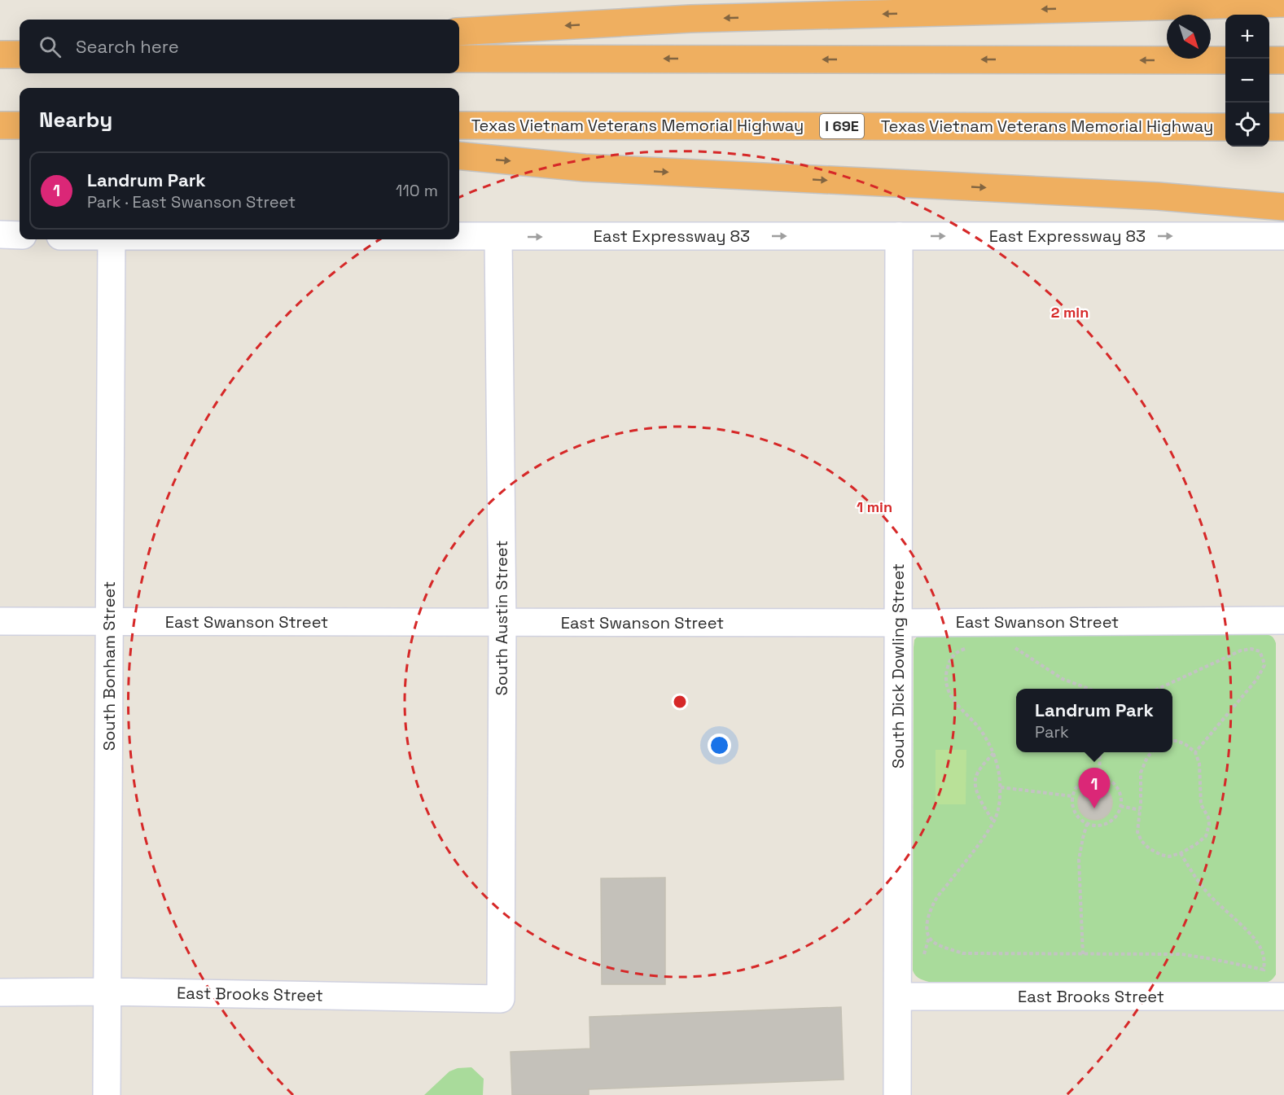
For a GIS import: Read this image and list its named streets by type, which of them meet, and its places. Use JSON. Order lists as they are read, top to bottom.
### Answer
{
  "streets": {
    "highway": ["Texas Vietnam Veterans Memorial Highway", "I 69E"],
    "street": [
      "East Expressway 83",
      "South Austin Street",
      "East Swanson Street",
      "South Bonham Street",
      "South Dick Dowling Street",
      "East Brooks Street"
    ]
  },
  "crossings": [
    ["East Expressway 83", "South Austin Street"],
    ["East Expressway 83", "South Dick Dowling Street"],
    ["South Austin Street", "East Swanson Street"],
    ["South Austin Street", "East Brooks Street"],
    ["East Swanson Street", "South Bonham Street"],
    ["East Swanson Street", "South Dick Dowling Street"],
    ["South Bonham Street", "East Brooks Street"],
    ["South Dick Dowling Street", "East Brooks Street"]
  ],
  "one_way": ["East Expressway 83"],
  "north": "bottom right",
  "page": {
    "map_buttons": ["+", "−"],
    "search": "Search here",
    "heading": "Nearby",
    "list": [
      {
        "mark": "1",
        "name": "Landrum Park",
        "note": "Park · East Swanson Street",
        "value": "110 m"
      }
    ],
    "popup": ["Landrum Park", "Park"],
    "pins": "1"
  },
  "rings": ["2 min", "1 min"]
}
